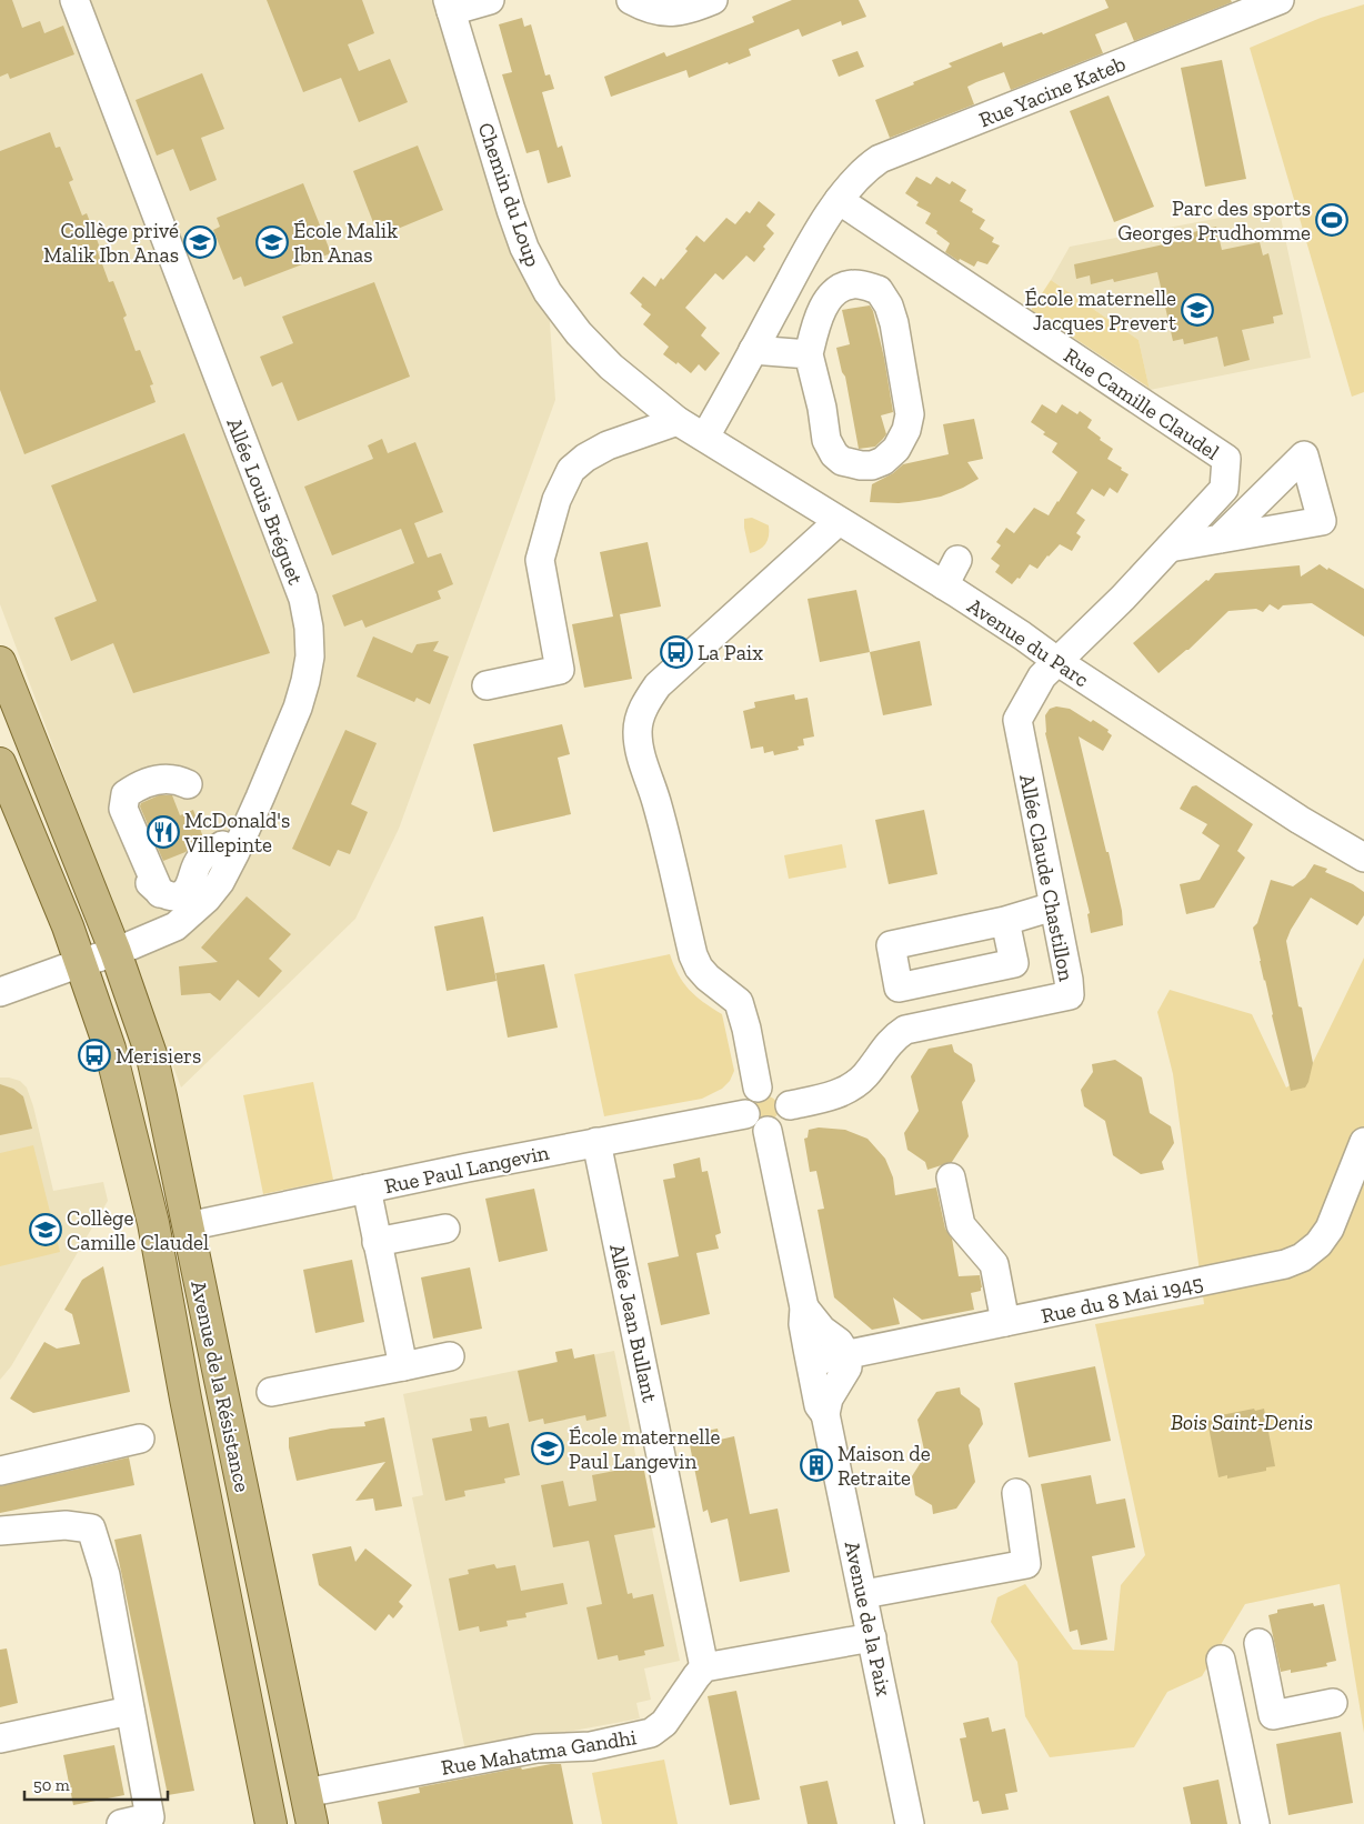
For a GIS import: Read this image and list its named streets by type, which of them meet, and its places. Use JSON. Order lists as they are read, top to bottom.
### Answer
{
  "streets": {
    "main road": ["Avenue de la Résistance"],
    "street": [
      "Rue Yacine Kateb",
      "Chemin du Loup",
      "Rue Camille Claudel",
      "Allée Louis Bréguet",
      "Avenue du Parc",
      "Allée Claude Chastillon",
      "Rue Paul Langevin",
      "Rue du 8 Mai 1945",
      "Allée Jean Bullant",
      "Avenue de la Paix",
      "Rue Mahatma Gandhi"
    ]
  },
  "crossings": [
    ["Rue Yacine Kateb", "Rue Camille Claudel"],
    ["Chemin du Loup", "Avenue du Parc"],
    ["Rue Camille Claudel", "Avenue du Parc"],
    ["Rue Camille Claudel", "Allée Claude Chastillon"],
    ["Allée Louis Bréguet", "Avenue de la Résistance"],
    ["Avenue du Parc", "Allée Claude Chastillon"],
    ["Allée Claude Chastillon", "Rue Paul Langevin"],
    ["Allée Claude Chastillon", "Avenue de la Paix"],
    ["Rue Paul Langevin", "Allée Jean Bullant"],
    ["Rue Paul Langevin", "Avenue de la Résistance"],
    ["Rue Paul Langevin", "Avenue de la Paix"],
    ["Rue du 8 Mai 1945", "Avenue de la Paix"],
    ["Allée Jean Bullant", "Rue Mahatma Gandhi"],
    ["Avenue de la Résistance", "Rue Mahatma Gandhi"]
  ],
  "parks": ["Bois Saint-Denis"],
  "places": {
    "sports": ["Parc des sports Georges Prudhomme"],
    "school or university": [
      "Collège privé Malik Ibn Anas",
      "École Malik Ibn Anas",
      "École maternelle Jacques Prevert",
      "Collège Camille Claudel",
      "École maternelle Paul Langevin"
    ],
    "bus stop": ["La Paix", "Merisiers"],
    "restaurant": ["McDonald's Villepinte"],
    "building": ["Maison de Retraite"]
  },
  "scale_bar": "50 m"
}
